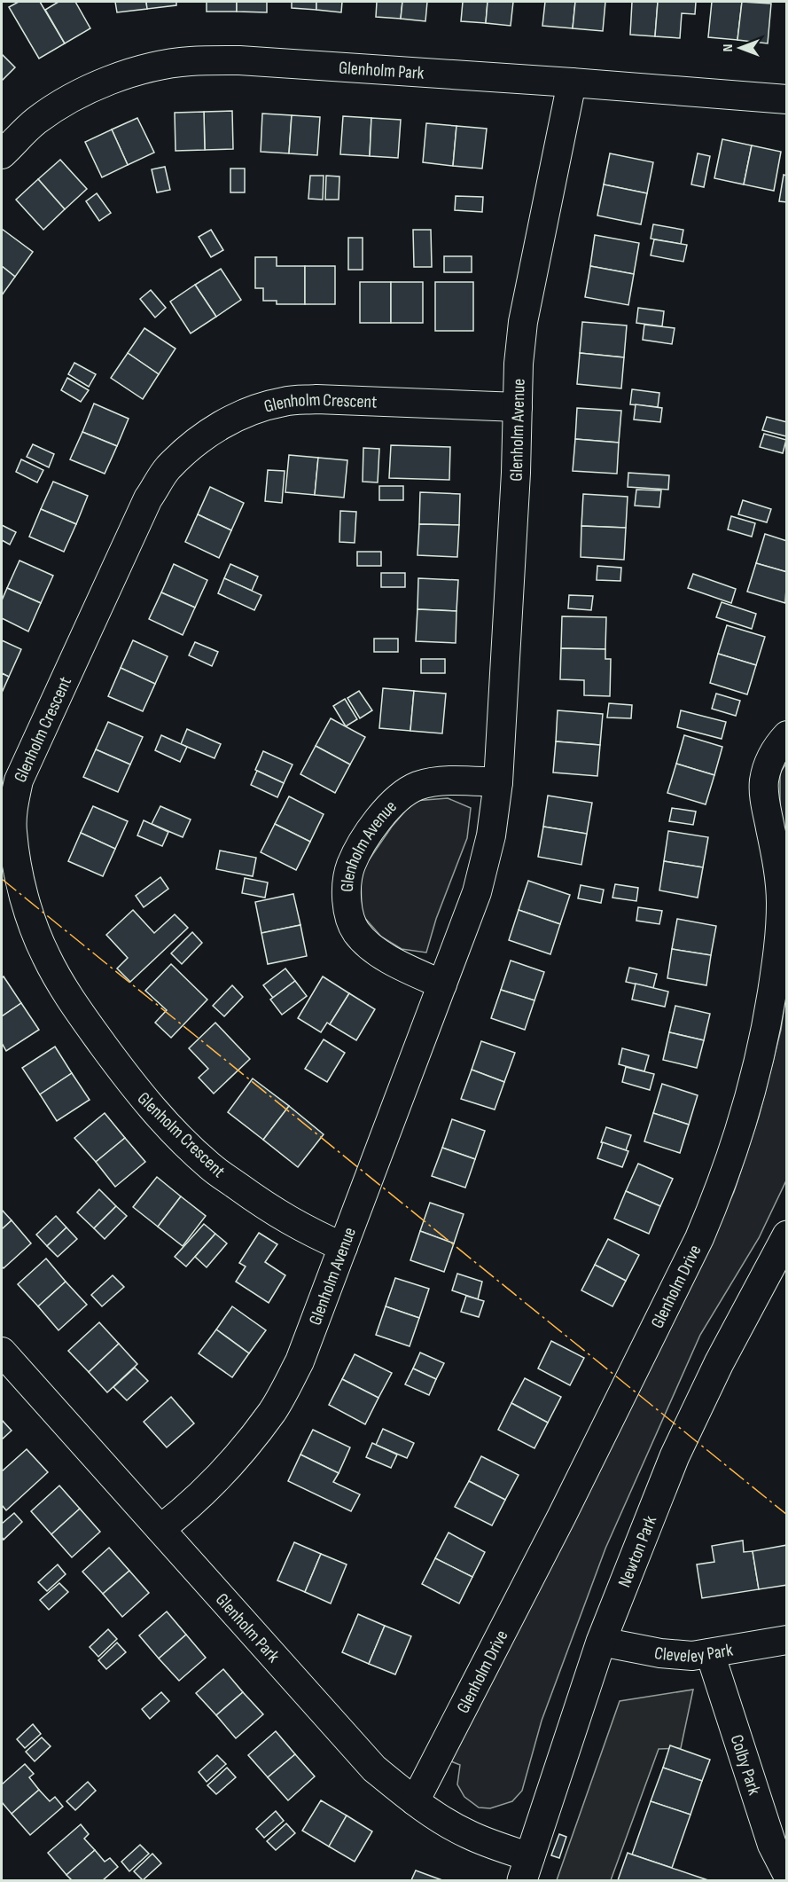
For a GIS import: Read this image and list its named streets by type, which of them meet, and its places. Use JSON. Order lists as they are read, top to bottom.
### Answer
{
  "streets": {
    "street": [
      "Glenholm Park",
      "Glenholm Crescent",
      "Glenholm Avenue",
      "Glenholm Drive",
      "Newton Park",
      "Cleveley Park",
      "Colby Park"
    ]
  },
  "crossings": [
    ["Glenholm Park", "Glenholm Avenue"],
    ["Glenholm Park", "Glenholm Drive"],
    ["Glenholm Park", "Newton Park"],
    ["Glenholm Crescent", "Glenholm Avenue"],
    ["Newton Park", "Cleveley Park"],
    ["Cleveley Park", "Colby Park"]
  ],
  "north": "left"
}
